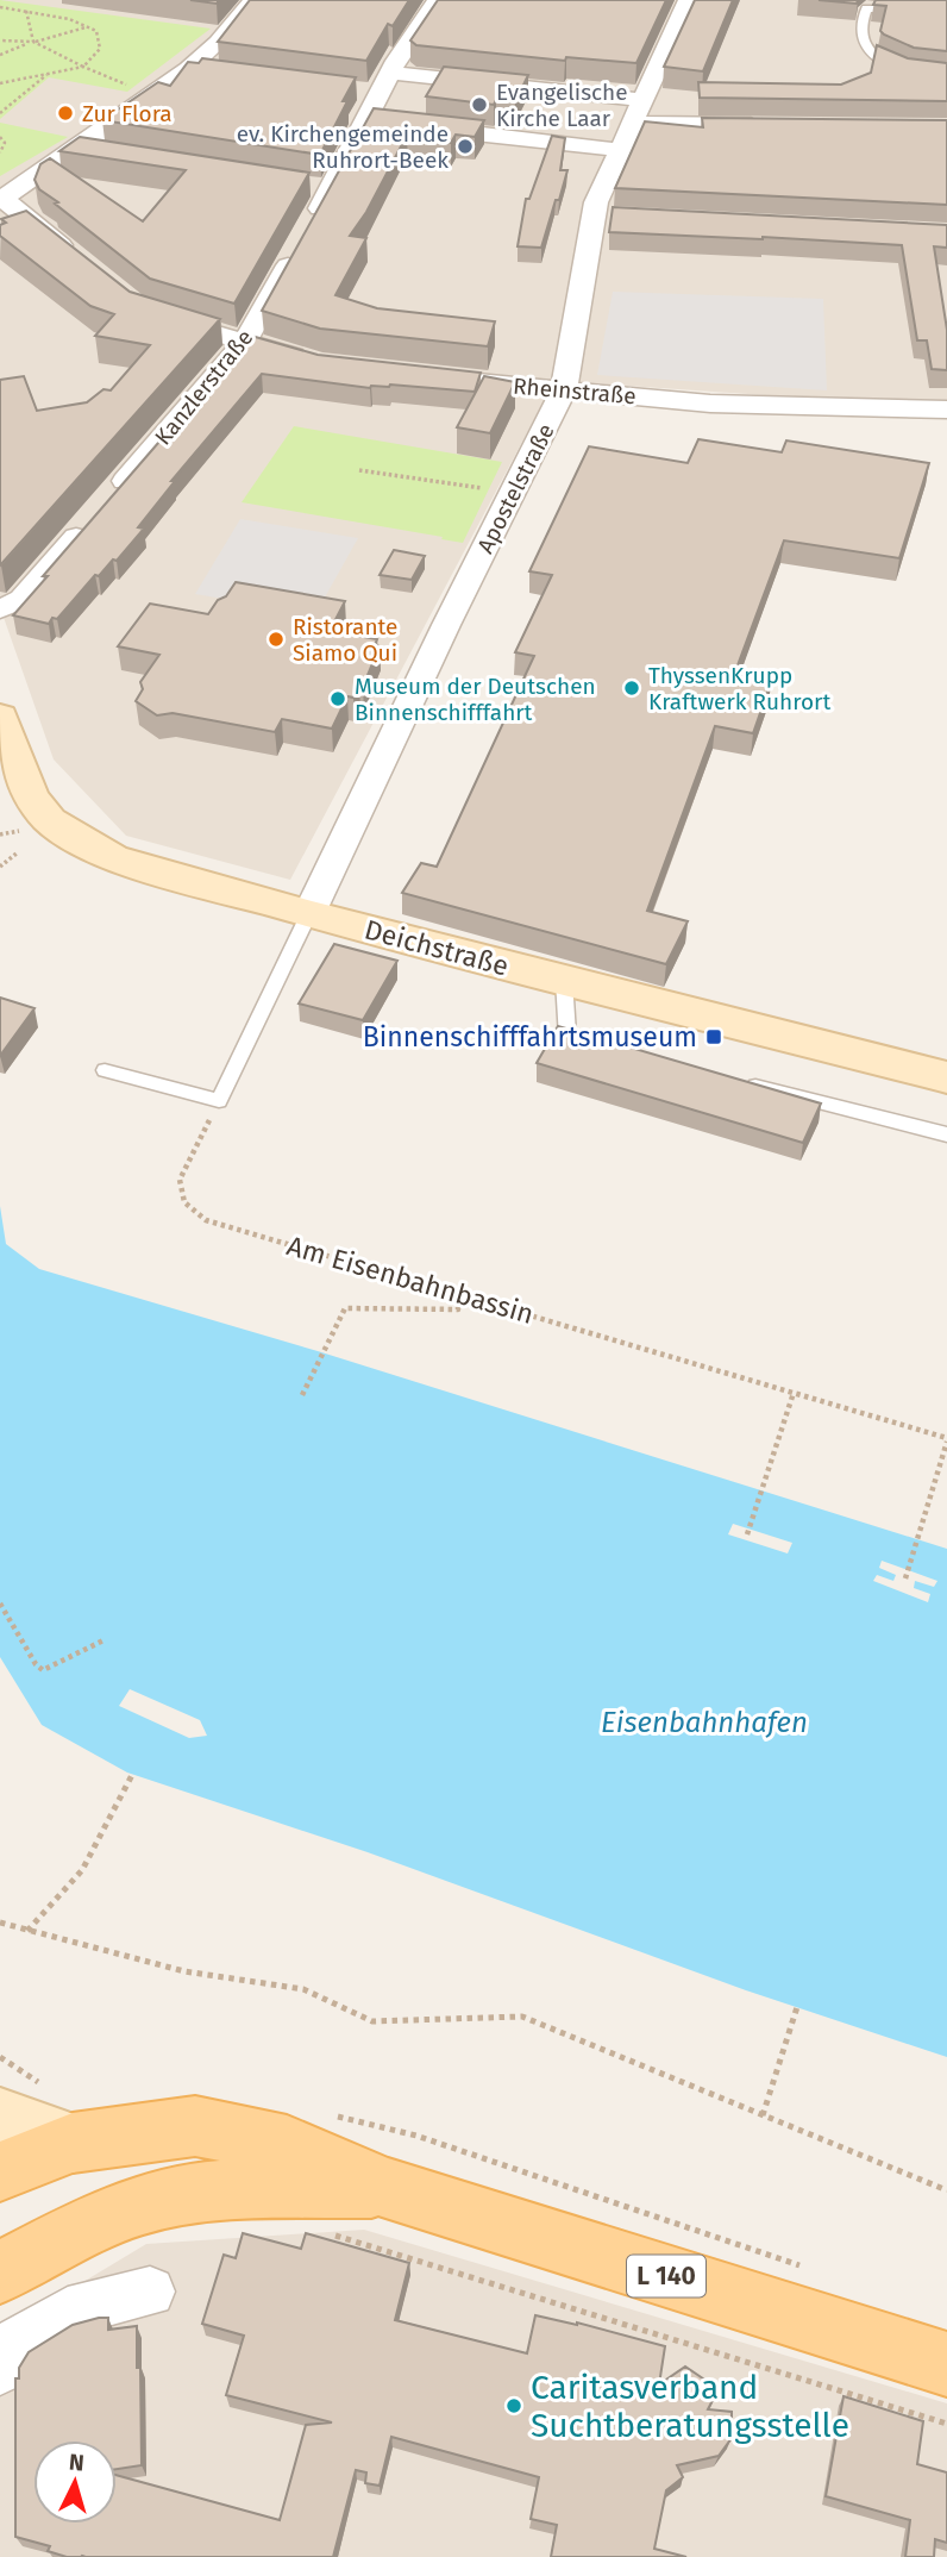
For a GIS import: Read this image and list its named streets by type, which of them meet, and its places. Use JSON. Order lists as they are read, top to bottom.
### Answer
{
  "streets": {
    "main road": ["L 140"],
    "street": [
      "Kanzlerstraße",
      "Rheinstraße",
      "Apostelstraße",
      "Deichstraße"
    ],
    "path": ["Am Eisenbahnbassin"]
  },
  "crossings": [
    ["Rheinstraße", "Apostelstraße"],
    ["Apostelstraße", "Deichstraße"]
  ],
  "water": ["Eisenbahnhafen"],
  "places": {
    "other": [
      "Evangelische Kirche Laar",
      "Zur Flora",
      "ev. Kirchengemeinde Ruhrort-Beek",
      "Ristorante Siamo Qui",
      "ThyssenKrupp Kraftwerk Ruhrort",
      "Museum der Deutschen Binnenschifffahrt",
      "Caritasverband Suchtberatungsstelle"
    ],
    "transit": ["Binnenschifffahrtsmuseum"]
  },
  "north": "top"
}
